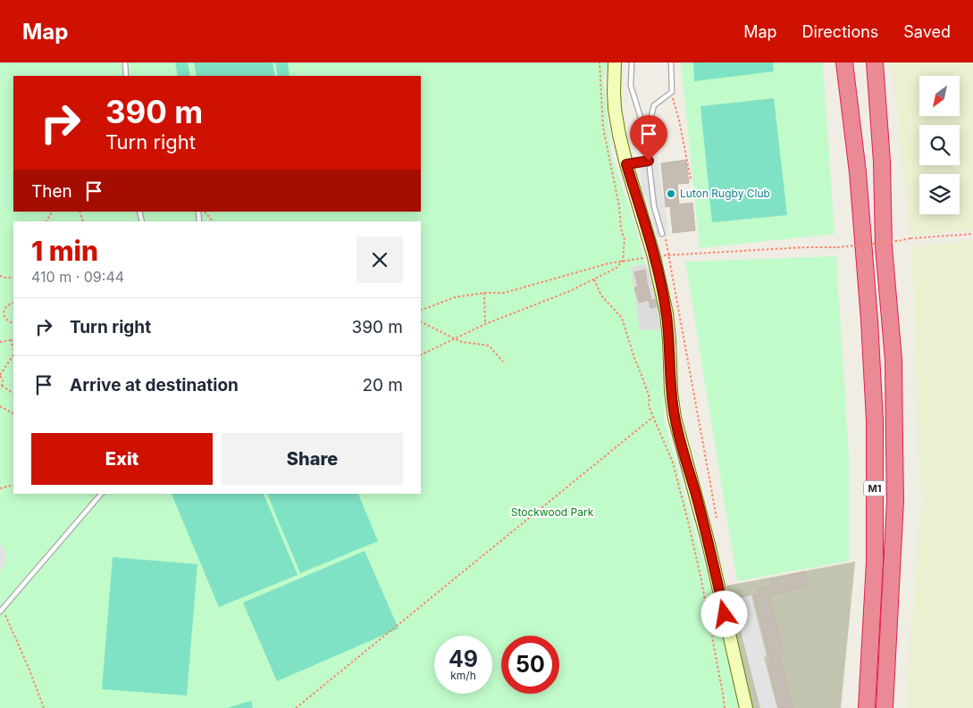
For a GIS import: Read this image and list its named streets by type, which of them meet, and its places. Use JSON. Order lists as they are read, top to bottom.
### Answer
{
  "streets": {
    "highway": ["M1"]
  },
  "parks": ["Stockwood Park"],
  "places": ["Luton Rugby Club"],
  "north": "bottom left",
  "page": {
    "header": "Map",
    "nav": ["Map", "Directions", "Saved"],
    "turn": ["390 m", "Turn right"],
    "then": "Then",
    "heading": ["1 min", "410 m · 09:44"],
    "list": [
      {
        "name": "Turn right",
        "value": "390 m"
      },
      {
        "name": "Arrive at destination",
        "value": "20 m"
      }
    ],
    "buttons": ["Exit", "Share"],
    "speed": "49 km/h",
    "limit": "50"
  }
}
